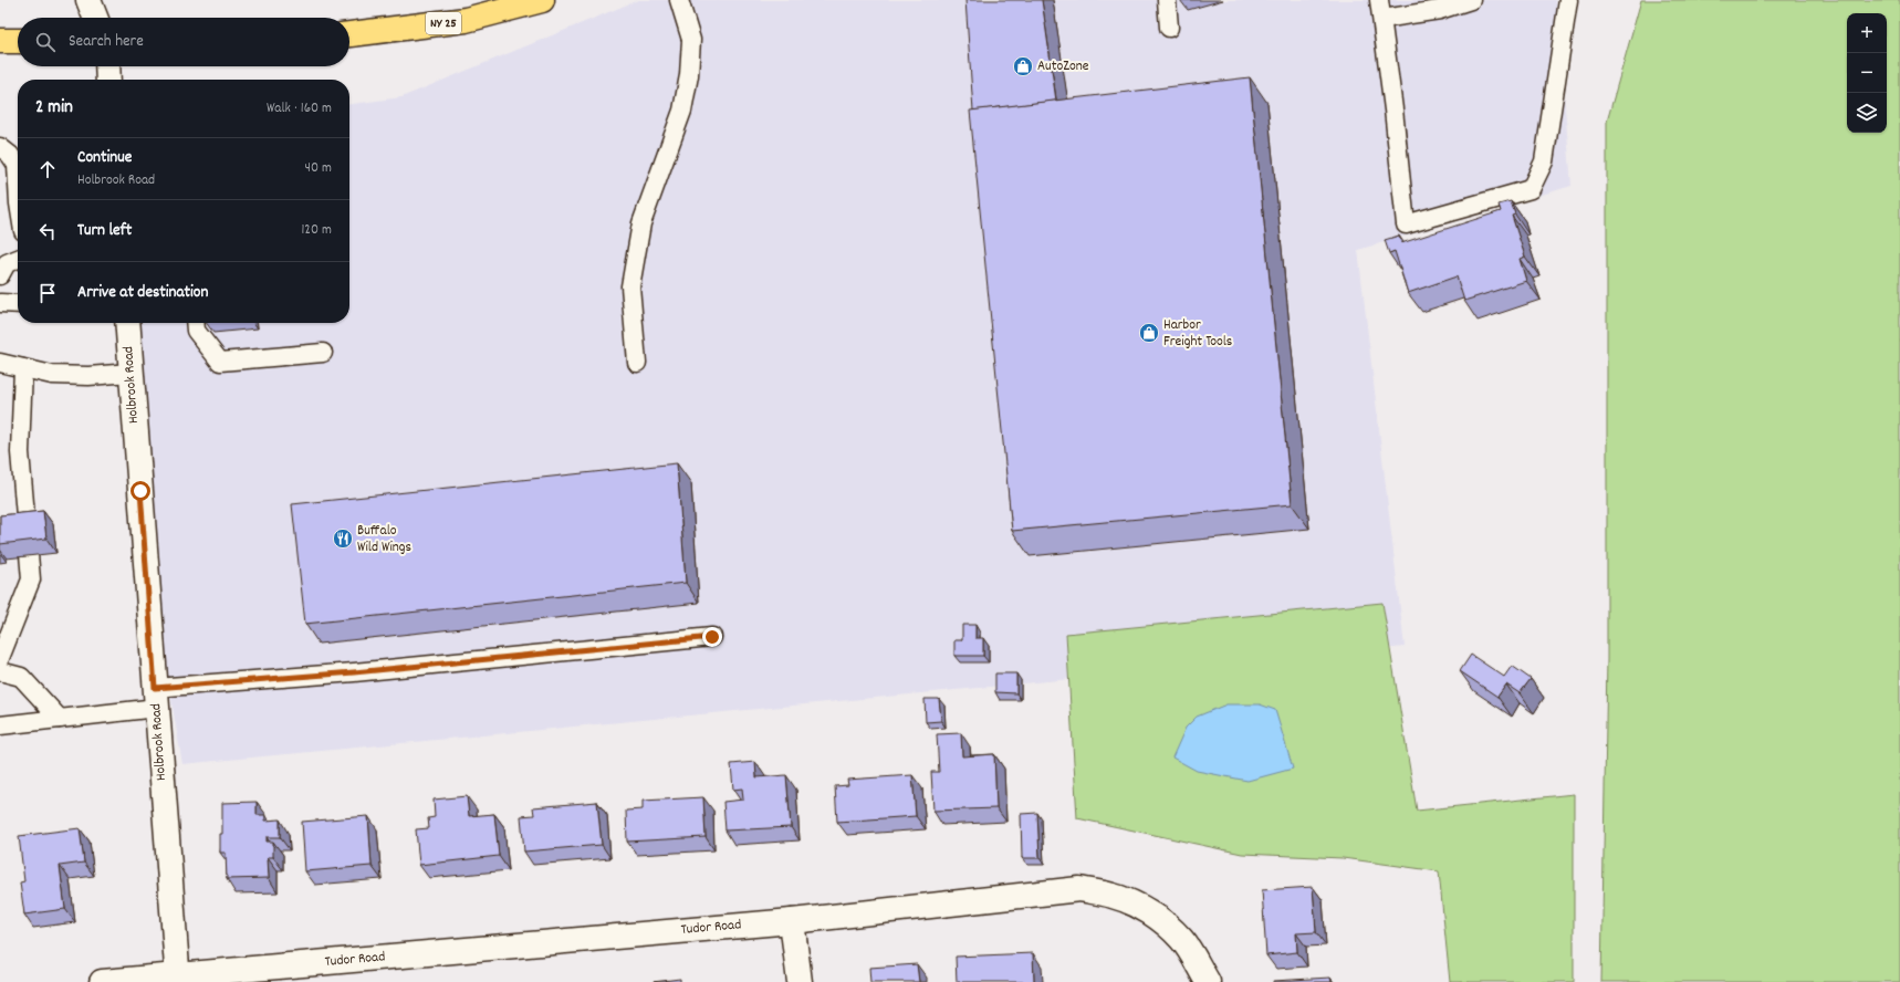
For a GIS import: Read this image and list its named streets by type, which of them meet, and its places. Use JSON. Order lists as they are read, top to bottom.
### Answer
{
  "streets": {
    "main road": ["NY 25"],
    "street": ["Holbrook Road", "Tudor Road"]
  },
  "crossings": [
    ["Holbrook Road", "Tudor Road"]
  ],
  "places": {
    "shop": ["AutoZone", "Harbor Freight Tools"],
    "restaurant": ["Buffalo Wild Wings"]
  },
  "page": {
    "map_buttons": ["+", "−"],
    "search": "Search here",
    "heading": ["2 min", "Walk · 160 m"],
    "list": [
      ["Continue", "Holbrook Road", "40 m"],
      ["Turn left", "120 m"],
      "Arrive at destination"
    ]
  }
}
